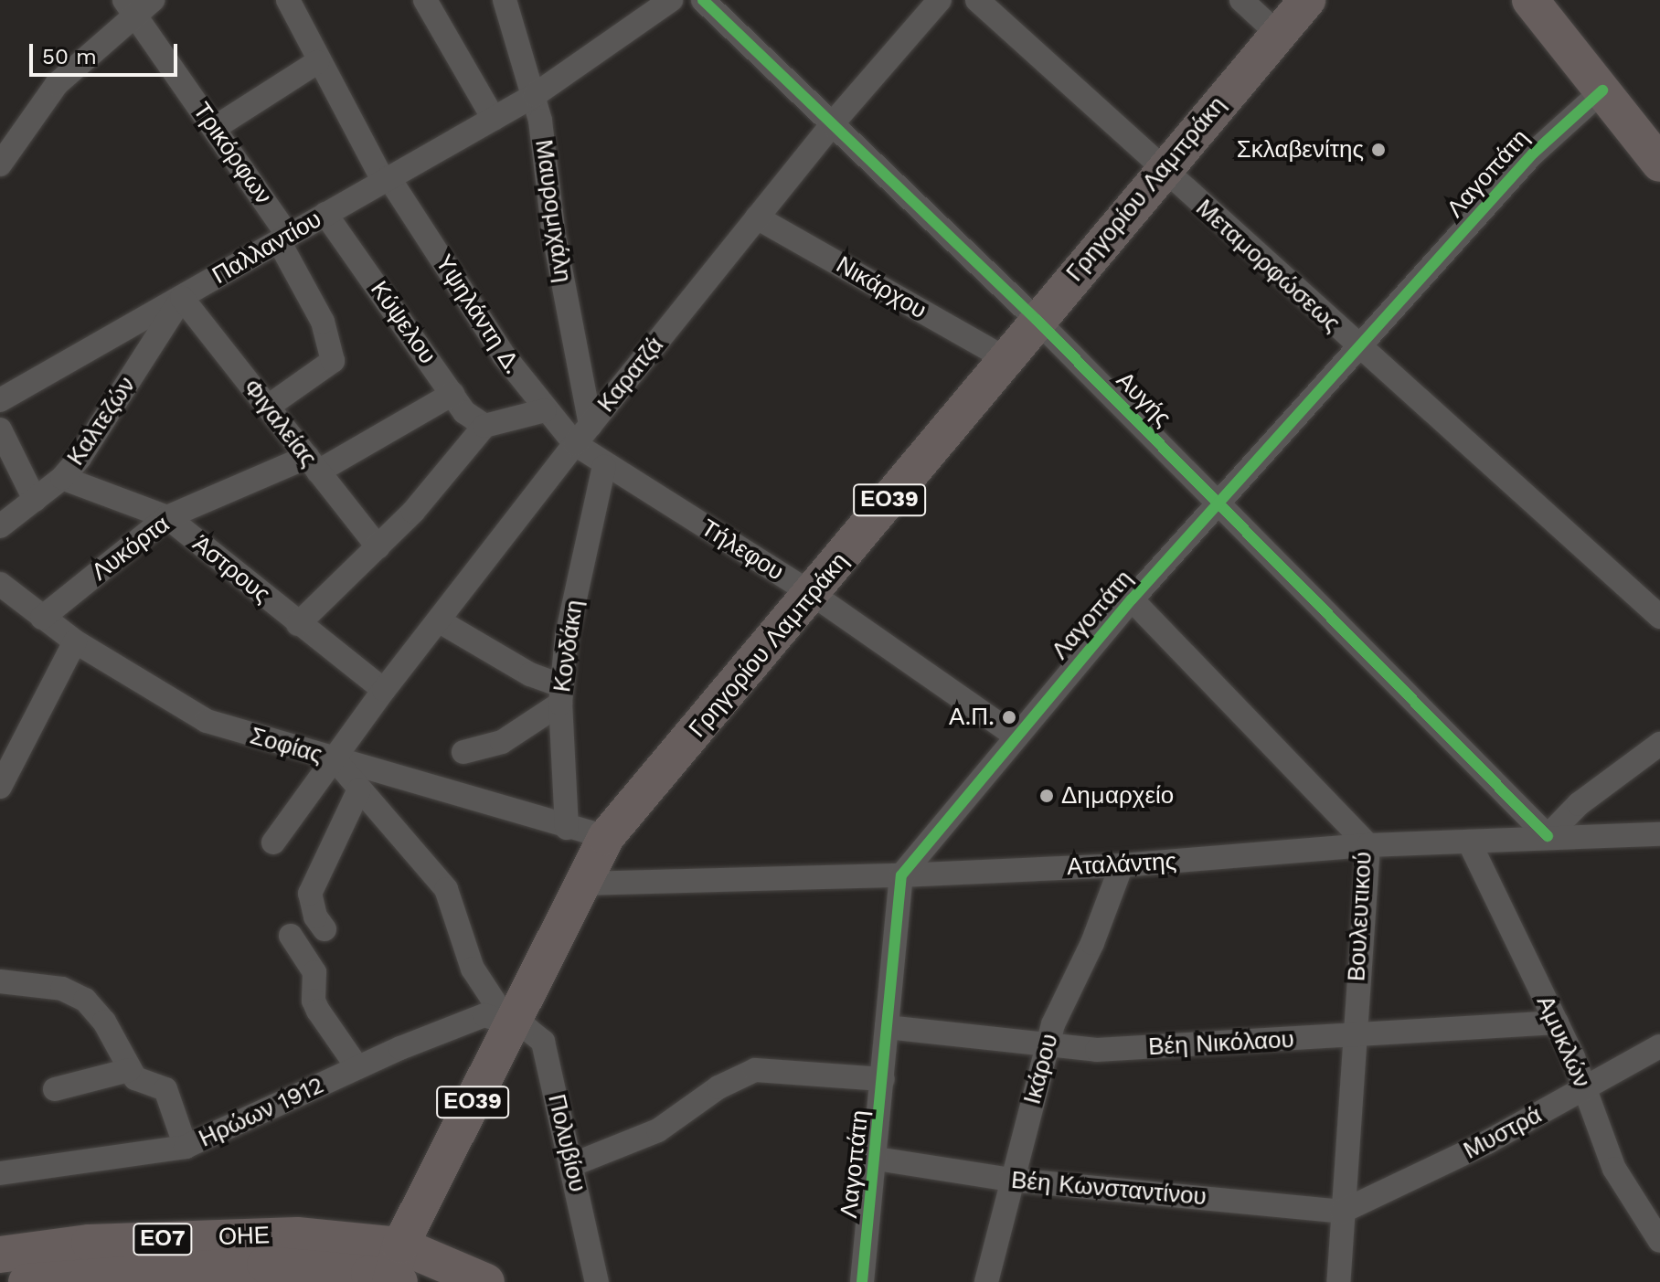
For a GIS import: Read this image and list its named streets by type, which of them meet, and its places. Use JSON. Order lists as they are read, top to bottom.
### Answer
{
  "streets": {
    "main road": [
      "Γρηγορίου Λαμπράκη",
      "ΕΟ39",
      "ΟΗΕ",
      "ΕΟ7"
    ],
    "street": [
      "Τρικόρφων",
      "Λαγοπάτη",
      "Μαυρομιχάλη",
      "Παλλαντίου",
      "Μεταμορφώσεως",
      "Νικάρχου",
      "Υψηλάντη Δ.",
      "Κύψελου",
      "Καρατζά",
      "Αυγής",
      "Καλτεζών",
      "Φιγαλείας",
      "Λυκόρτα",
      "Τήλεφου",
      "Άστρους",
      "Κονδάκη",
      "Σοφίας",
      "Αταλάντης",
      "Βουλευτικού",
      "Αμυκλών",
      "Βέη Νικόλαου",
      "Ικάρου",
      "Ηρώων 1912",
      "Μυστρά",
      "Πολυβίου",
      "Βέη Κωνσταντίνου"
    ]
  },
  "crossings": [
    ["Τρικόρφων", "Παλλαντίου"],
    ["Τρικόρφων", "Φιγαλείας"],
    ["Λαγοπάτη", "Μεταμορφώσεως"],
    ["Λαγοπάτη", "Αυγής"],
    ["Λαγοπάτη", "Τήλεφου"],
    ["Λαγοπάτη", "Αταλάντης"],
    ["Λαγοπάτη", "Βουλευτικού"],
    ["Λαγοπάτη", "Βέη Νικόλαου"],
    ["Λαγοπάτη", "Βέη Κωνσταντίνου"],
    ["Γρηγορίου Λαμπράκη", "Μεταμορφώσεως"],
    ["Γρηγορίου Λαμπράκη", "Νικάρχου"],
    ["Γρηγορίου Λαμπράκη", "Αυγής"],
    ["Γρηγορίου Λαμπράκη", "Τήλεφου"],
    ["Γρηγορίου Λαμπράκη", "Σοφίας"],
    ["Γρηγορίου Λαμπράκη", "Αταλάντης"],
    ["Γρηγορίου Λαμπράκη", "Ηρώων 1912"],
    ["Γρηγορίου Λαμπράκη", "Πολυβίου"],
    ["Γρηγορίου Λαμπράκη", "ΟΗΕ"],
    ["Γρηγορίου Λαμπράκη", "ΕΟ7"],
    ["Μαυρομιχάλη", "Παλλαντίου"],
    ["Μαυρομιχάλη", "Καρατζά"],
    ["Παλλαντίου", "Υψηλάντη Δ."],
    ["Παλλαντίου", "Κύψελου"],
    ["Παλλαντίου", "Καλτεζών"],
    ["Παλλαντίου", "Φιγαλείας"],
    ["Νικάρχου", "Καρατζά"],
    ["Υψηλάντη Δ.", "Καρατζά"],
    ["Υψηλάντη Δ.", "Τήλεφου"],
    ["Κύψελου", "Λυκόρτα"],
    ["Καρατζά", "Αυγής"],
    ["Καρατζά", "Τήλεφου"],
    ["Καρατζά", "Άστρους"],
    ["Καρατζά", "Σοφίας"],
    ["Αυγής", "Αταλάντης"],
    ["Καλτεζών", "Φιγαλείας"],
    ["Καλτεζών", "Άστρους"],
    ["Φιγαλείας", "Λυκόρτα"],
    ["Λυκόρτα", "Άστρους"],
    ["Λυκόρτα", "Σοφίας"],
    ["Τήλεφου", "Κονδάκη"],
    ["Κονδάκη", "Σοφίας"],
    ["Αταλάντης", "Βουλευτικού"],
    ["Αταλάντης", "Αμυκλών"],
    ["Αταλάντης", "Ικάρου"],
    ["Βουλευτικού", "Βέη Νικόλαου"],
    ["Βουλευτικού", "Μυστρά"],
    ["Βουλευτικού", "Βέη Κωνσταντίνου"],
    ["Αμυκλών", "Βέη Νικόλαου"],
    ["Αμυκλών", "Μυστρά"],
    ["Βέη Νικόλαου", "Ικάρου"],
    ["Ικάρου", "Βέη Κωνσταντίνου"],
    ["Ηρώων 1912", "Πολυβίου"],
    ["Μυστρά", "Βέη Κωνσταντίνου"],
    ["ΟΗΕ", "ΕΟ7"]
  ],
  "places": ["Σκλαβενίτης", "Α.Π.", "Δημαρχείο"],
  "scale_bar": "50 m"
}
